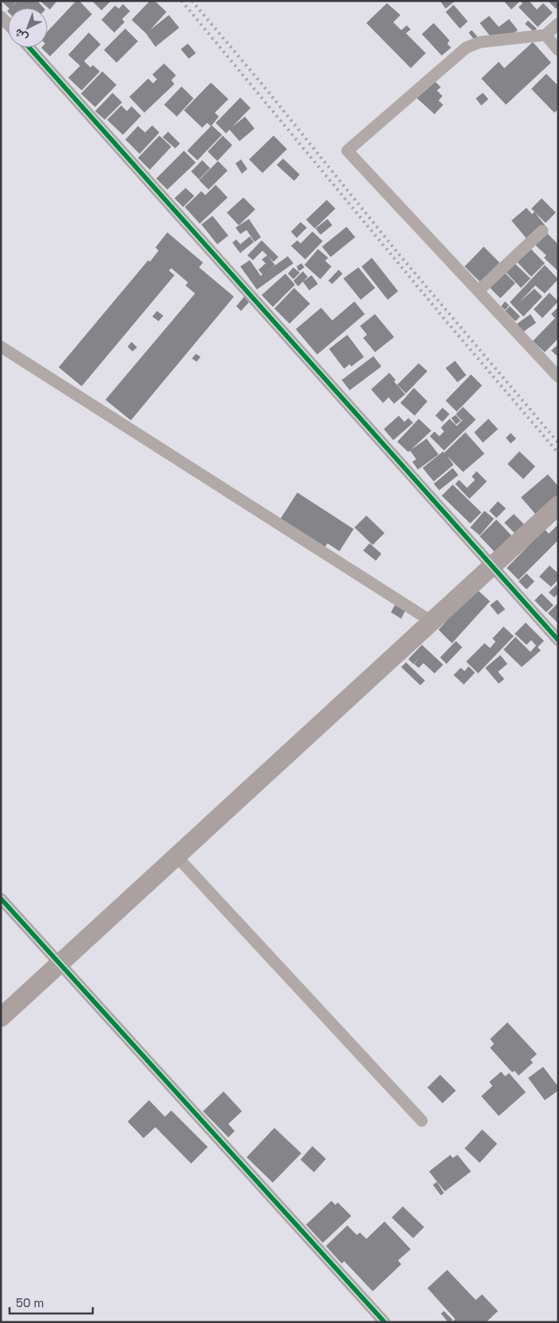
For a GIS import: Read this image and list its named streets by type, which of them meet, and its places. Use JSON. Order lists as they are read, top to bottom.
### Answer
{
  "scale_bar": "50 m",
  "north": "bottom left"
}
